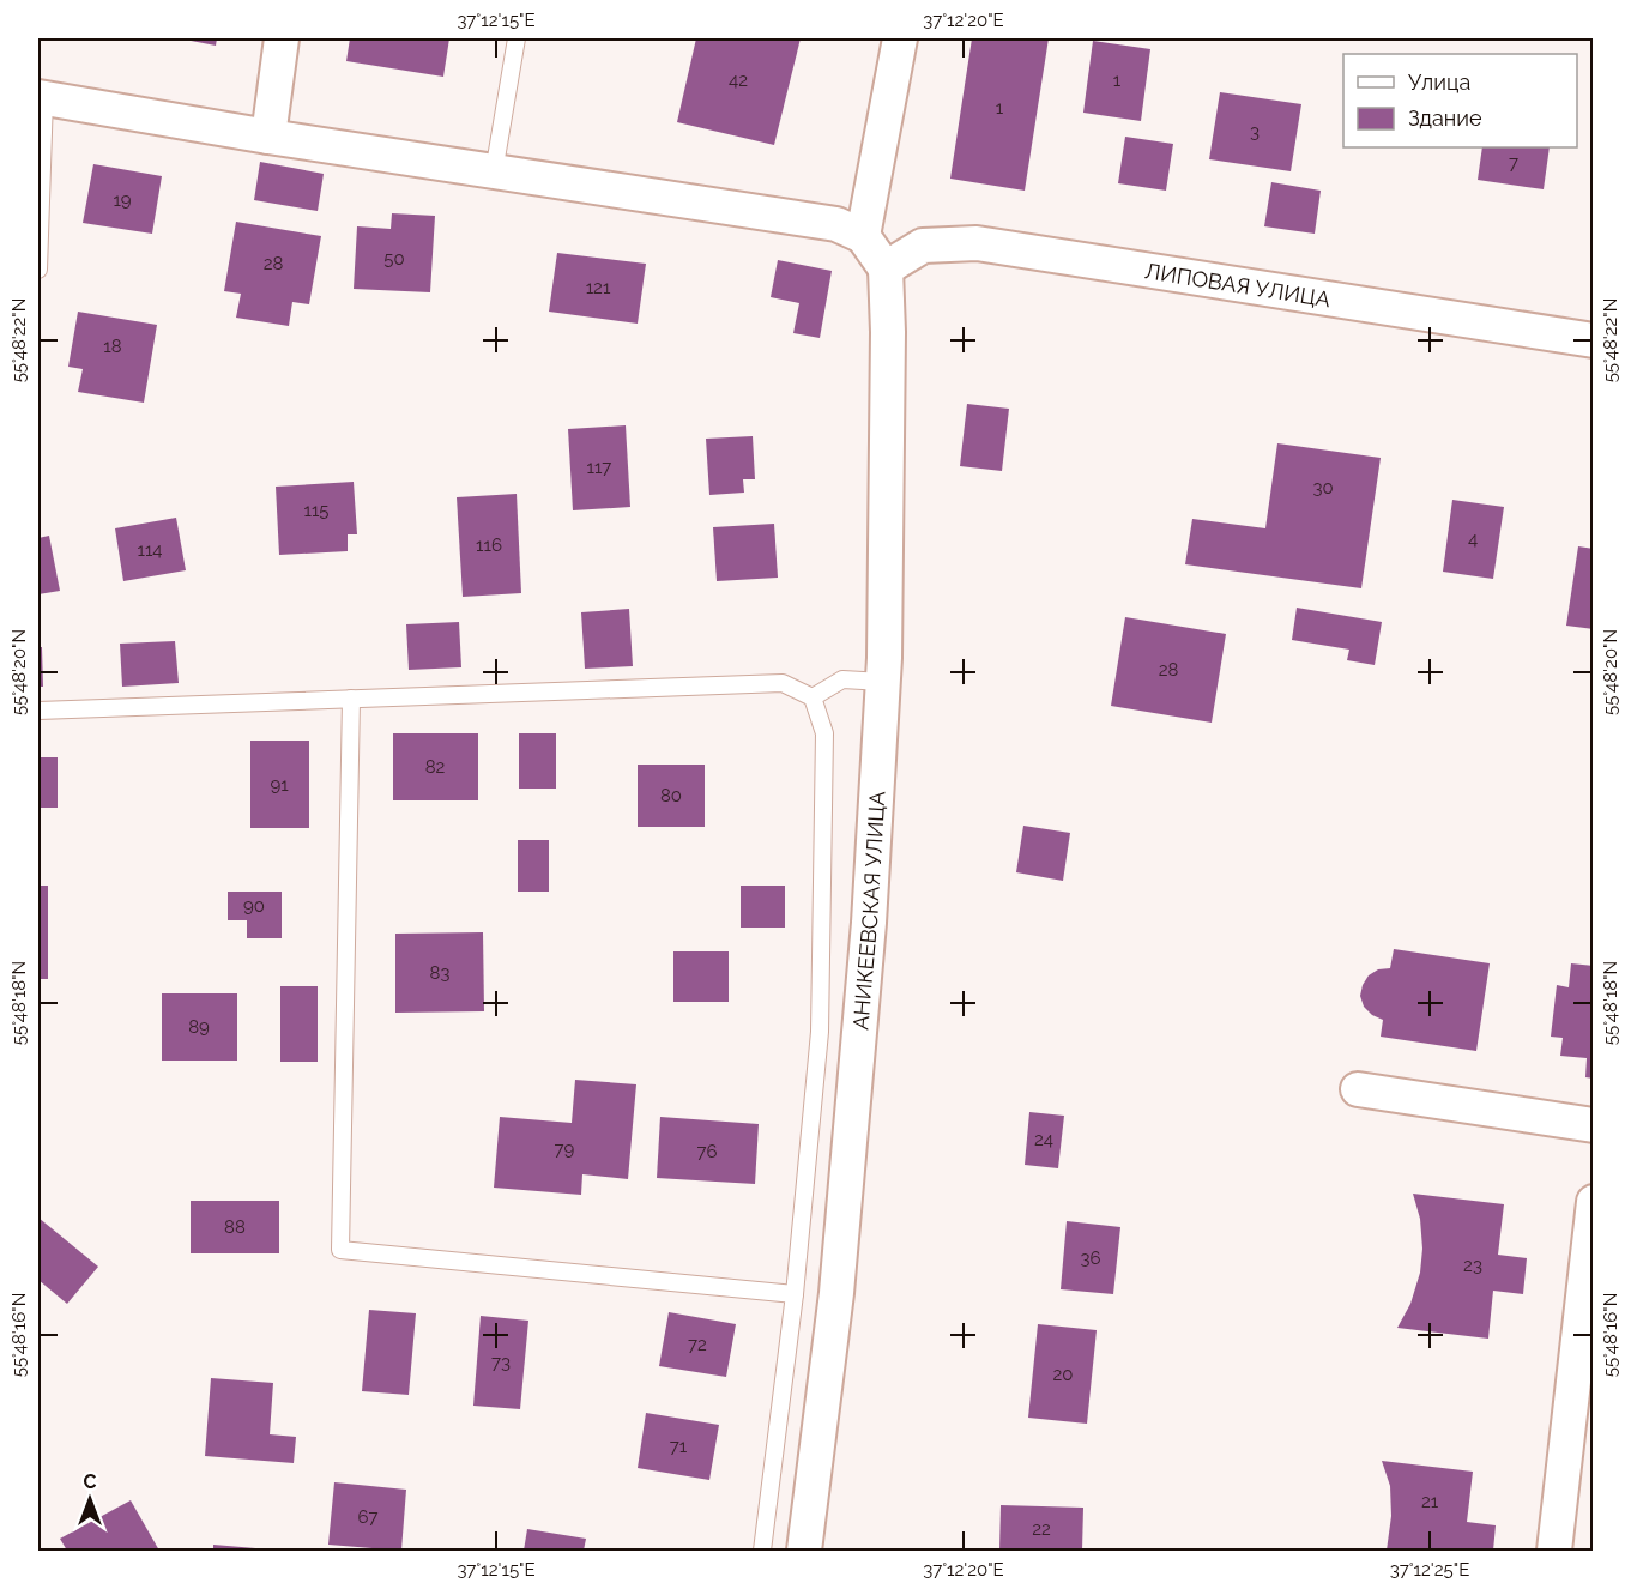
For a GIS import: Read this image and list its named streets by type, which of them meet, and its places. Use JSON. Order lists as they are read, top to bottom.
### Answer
{
  "streets": {
    "street": ["ЛИПОВАЯ УЛИЦА", "АНИКЕЕВСКАЯ УЛИЦА"]
  },
  "crossings": [
    ["ЛИПОВАЯ УЛИЦА", "АНИКЕЕВСКАЯ УЛИЦА"]
  ],
  "house_numbers": [
    "42",
    "1",
    "1",
    "3",
    "7",
    "19",
    "50",
    "28",
    "121",
    "18",
    "117",
    "30",
    "115",
    "4",
    "116",
    "114",
    "28",
    "82",
    "91",
    "80",
    "90",
    "83",
    "89",
    "24",
    "79",
    "76",
    "88",
    "36",
    "23",
    "72",
    "73",
    "20",
    "71",
    "21",
    "67",
    "22"
  ],
  "legend": ["Улица", "Здание"],
  "north": "top",
  "coordinates": [
    "37°12'15\"E",
    "37°12'20\"E",
    "55°48'22\"N",
    "55°48'20\"N",
    "55°48'18\"N",
    "55°48'16\"N",
    "37°12'25\"E"
  ]
}
